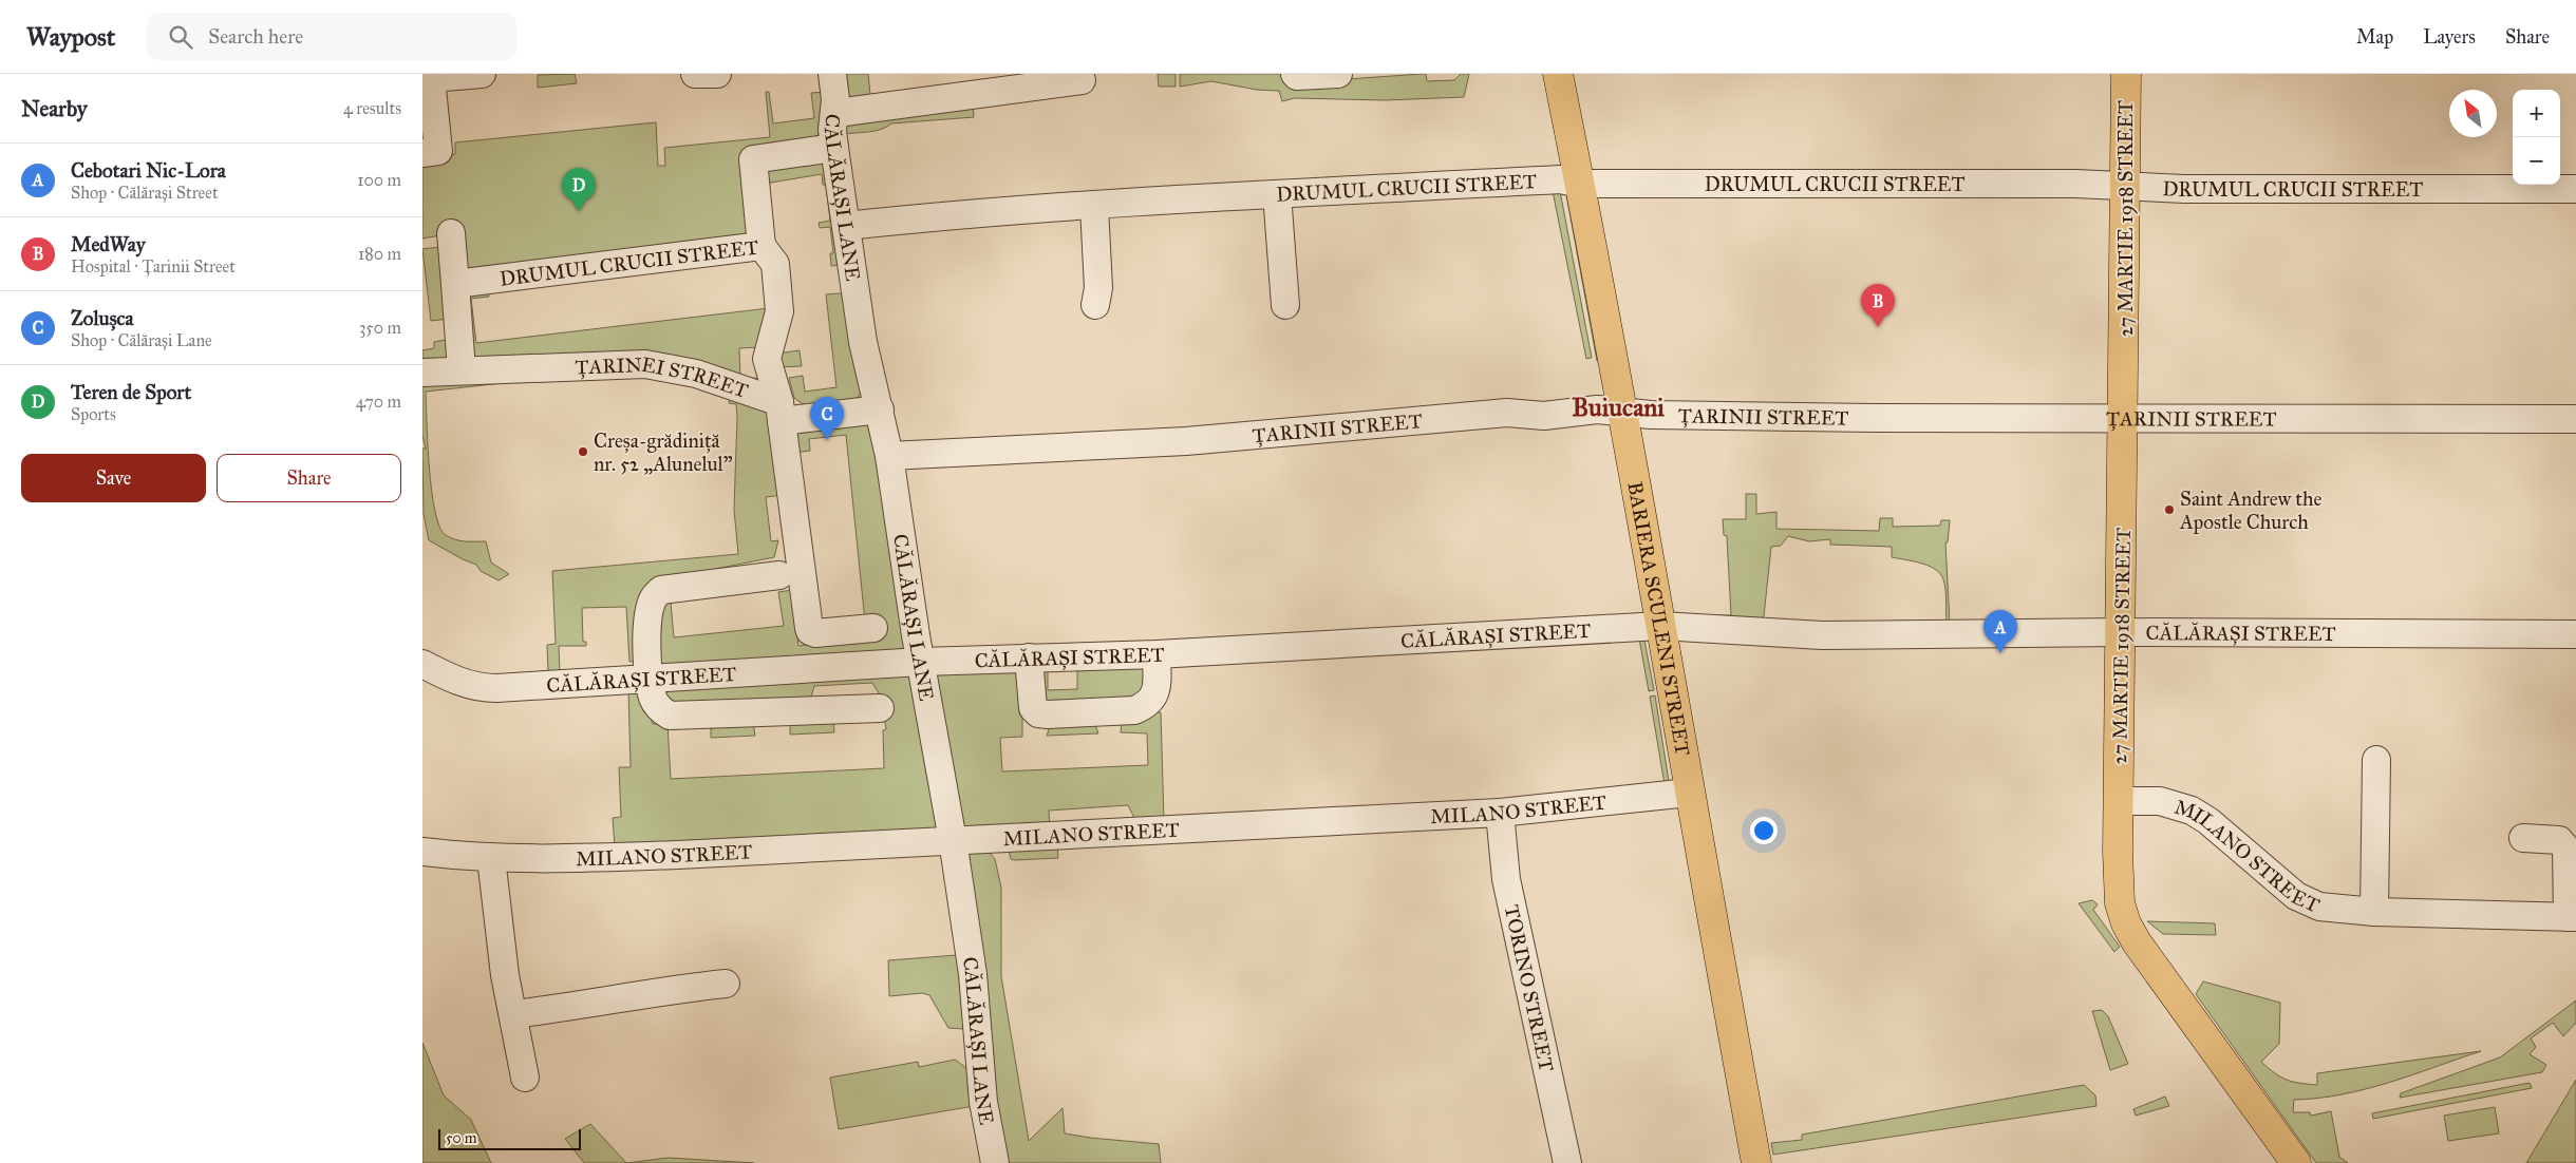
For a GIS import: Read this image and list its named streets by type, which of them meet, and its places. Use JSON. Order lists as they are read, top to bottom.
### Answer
{
  "streets": {
    "main road": ["27 MARTIE 1918 STREET", "BARIERA SCULENI STREET"],
    "street": [
      "DRUMUL CRUCII STREET",
      "CĂLĂRAȘI LANE",
      "ȚARINEI STREET",
      "ȚARINII STREET",
      "CĂLĂRAȘI STREET",
      "MILANO STREET",
      "TORINO STREET"
    ]
  },
  "crossings": [
    ["DRUMUL CRUCII STREET", "CĂLĂRAȘI LANE"],
    ["DRUMUL CRUCII STREET", "27 MARTIE 1918 STREET"],
    ["DRUMUL CRUCII STREET", "BARIERA SCULENI STREET"],
    ["CĂLĂRAȘI LANE", "ȚARINEI STREET"],
    ["CĂLĂRAȘI LANE", "ȚARINII STREET"],
    ["CĂLĂRAȘI LANE", "CĂLĂRAȘI STREET"],
    ["CĂLĂRAȘI LANE", "MILANO STREET"],
    ["27 MARTIE 1918 STREET", "ȚARINII STREET"],
    ["27 MARTIE 1918 STREET", "CĂLĂRAȘI STREET"],
    ["27 MARTIE 1918 STREET", "MILANO STREET"],
    ["ȚARINII STREET", "BARIERA SCULENI STREET"],
    ["BARIERA SCULENI STREET", "CĂLĂRAȘI STREET"],
    ["BARIERA SCULENI STREET", "MILANO STREET"],
    ["MILANO STREET", "TORINO STREET"]
  ],
  "districts": ["Buiucani"],
  "places": ["Creșa-grădiniță nr. 52 „Alunelul”", "Saint Andrew the Apostle Church"],
  "scale_bar": "50 m",
  "north": "top left",
  "page": {
    "header": "Waypost",
    "search": "Search here",
    "nav": ["Map", "Layers", "Share"],
    "heading": ["Nearby", "4 results"],
    "map_buttons": ["+", "−"],
    "list": [
      {
        "mark": "A",
        "name": "Cebotari Nic-Lora",
        "note": "Shop · Călărași Street",
        "value": "100 m"
      },
      {
        "mark": "B",
        "name": "MedWay",
        "note": "Hospital · Țarinii Street",
        "value": "180 m"
      },
      {
        "mark": "C",
        "name": "Zolușca",
        "note": "Shop · Călărași Lane",
        "value": "350 m"
      },
      {
        "mark": "D",
        "name": "Teren de Sport",
        "note": "Sports",
        "value": "470 m"
      }
    ],
    "pins": [
      "D",
      "B",
      "C",
      "A"
    ],
    "buttons": ["Save", "Share"],
    "scale": "50 m"
  }
}
